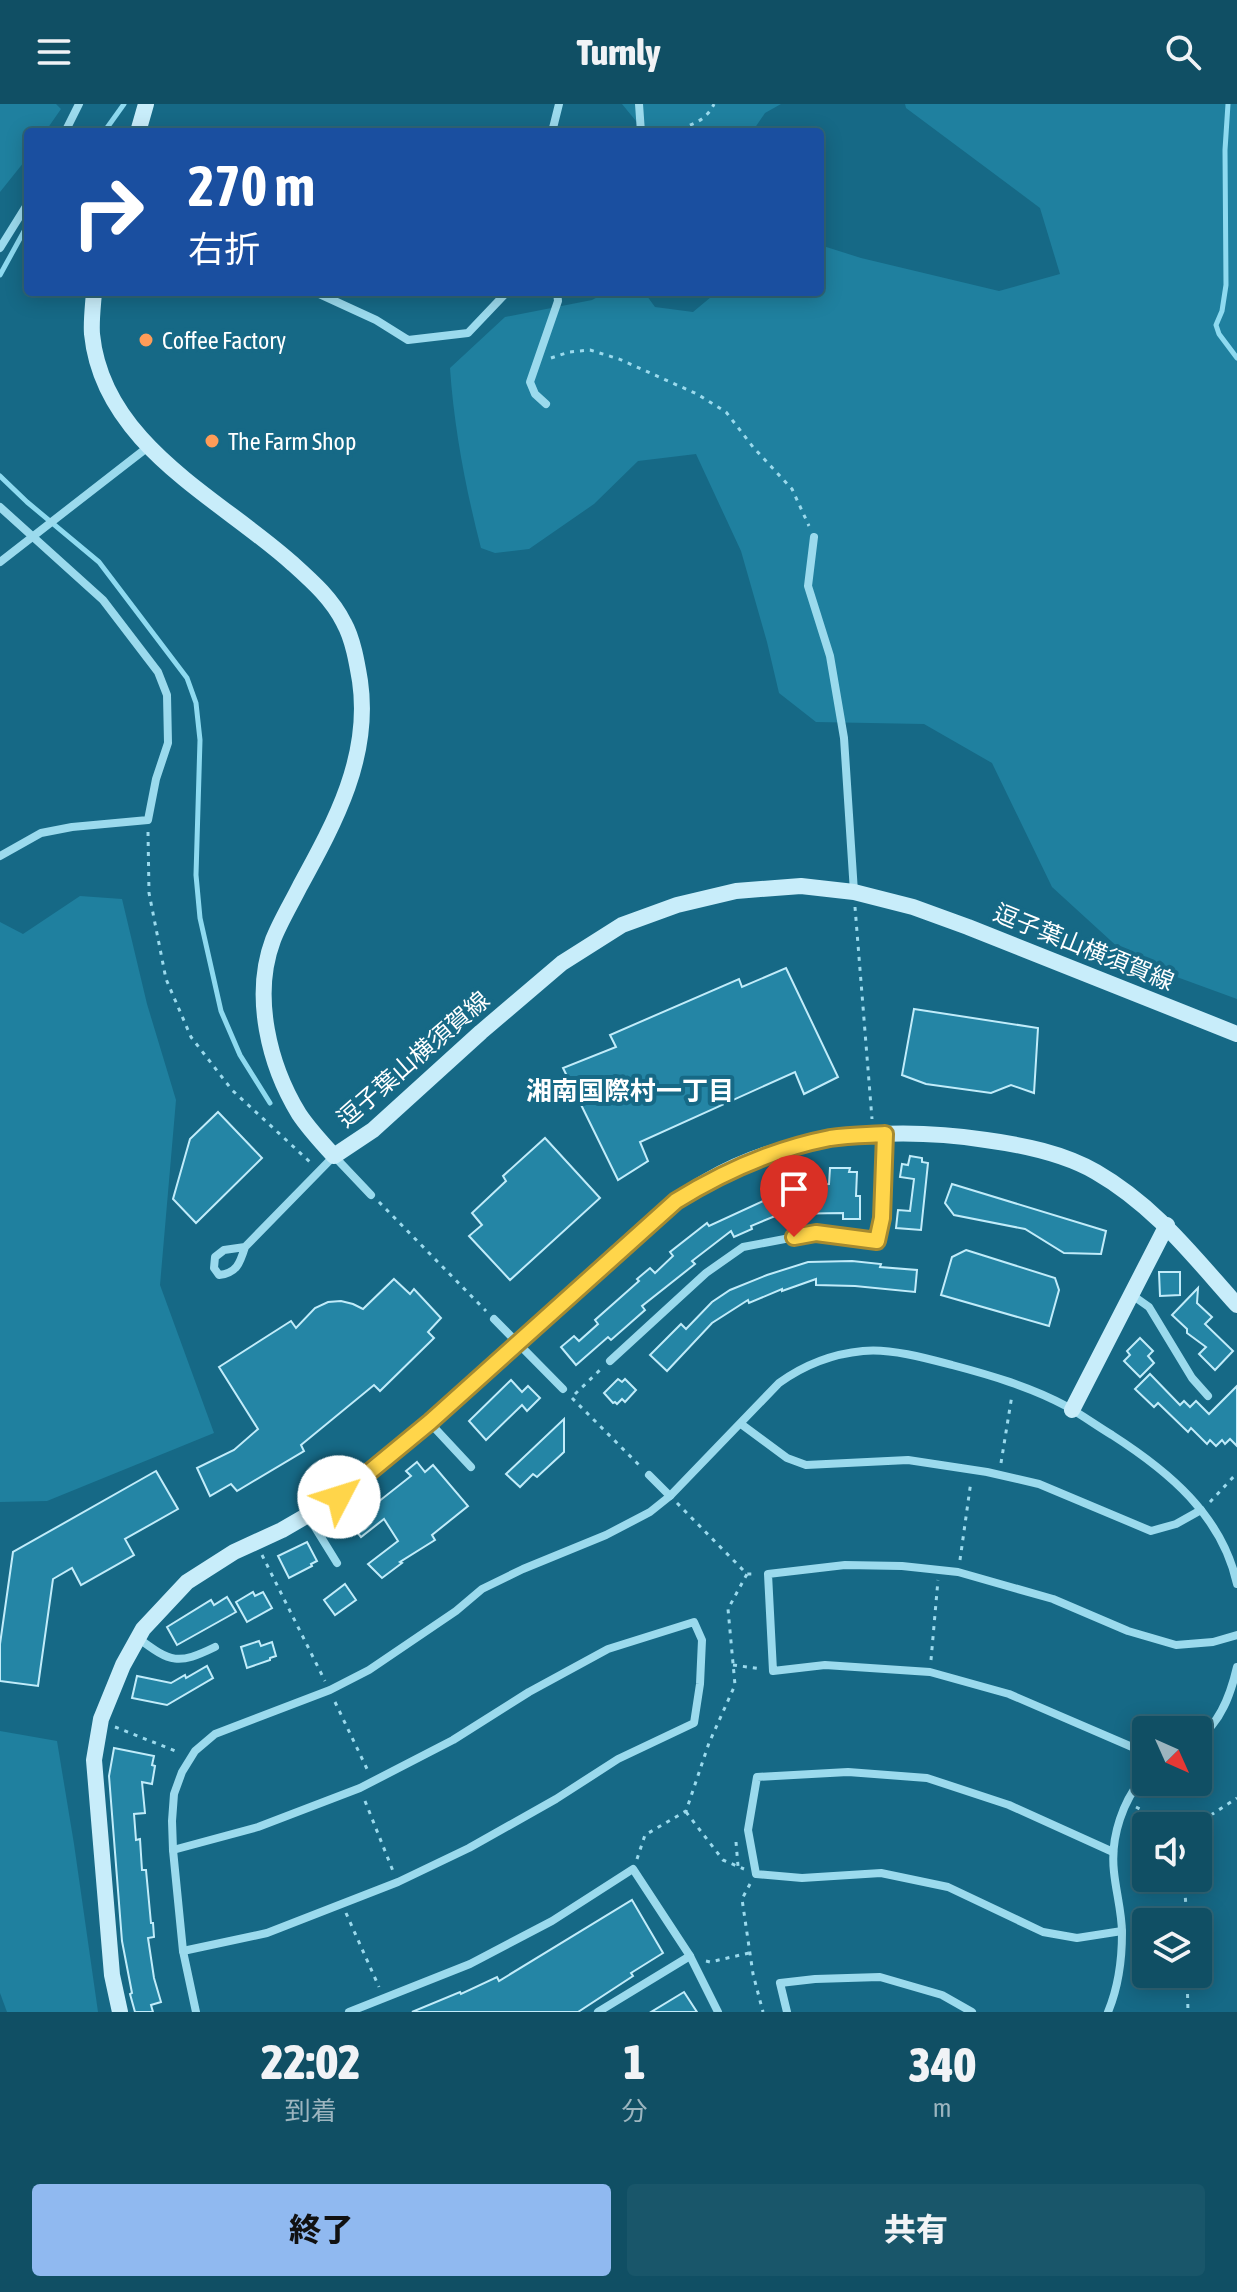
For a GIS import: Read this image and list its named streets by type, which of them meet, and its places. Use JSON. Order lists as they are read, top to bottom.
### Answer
{
  "streets": {
    "main road": ["逗子葉山横須賀線"]
  },
  "districts": ["湘南国際村一丁目"],
  "places": ["Coffee Factory", "The Farm Shop"],
  "north": "bottom right",
  "page": {
    "header": "Turnly",
    "turn": ["270 m", "右折"],
    "eta": [
      "22:02",
      "到着",
      "1",
      "分",
      "340",
      "m"
    ],
    "buttons": ["終了", "共有"]
  }
}
